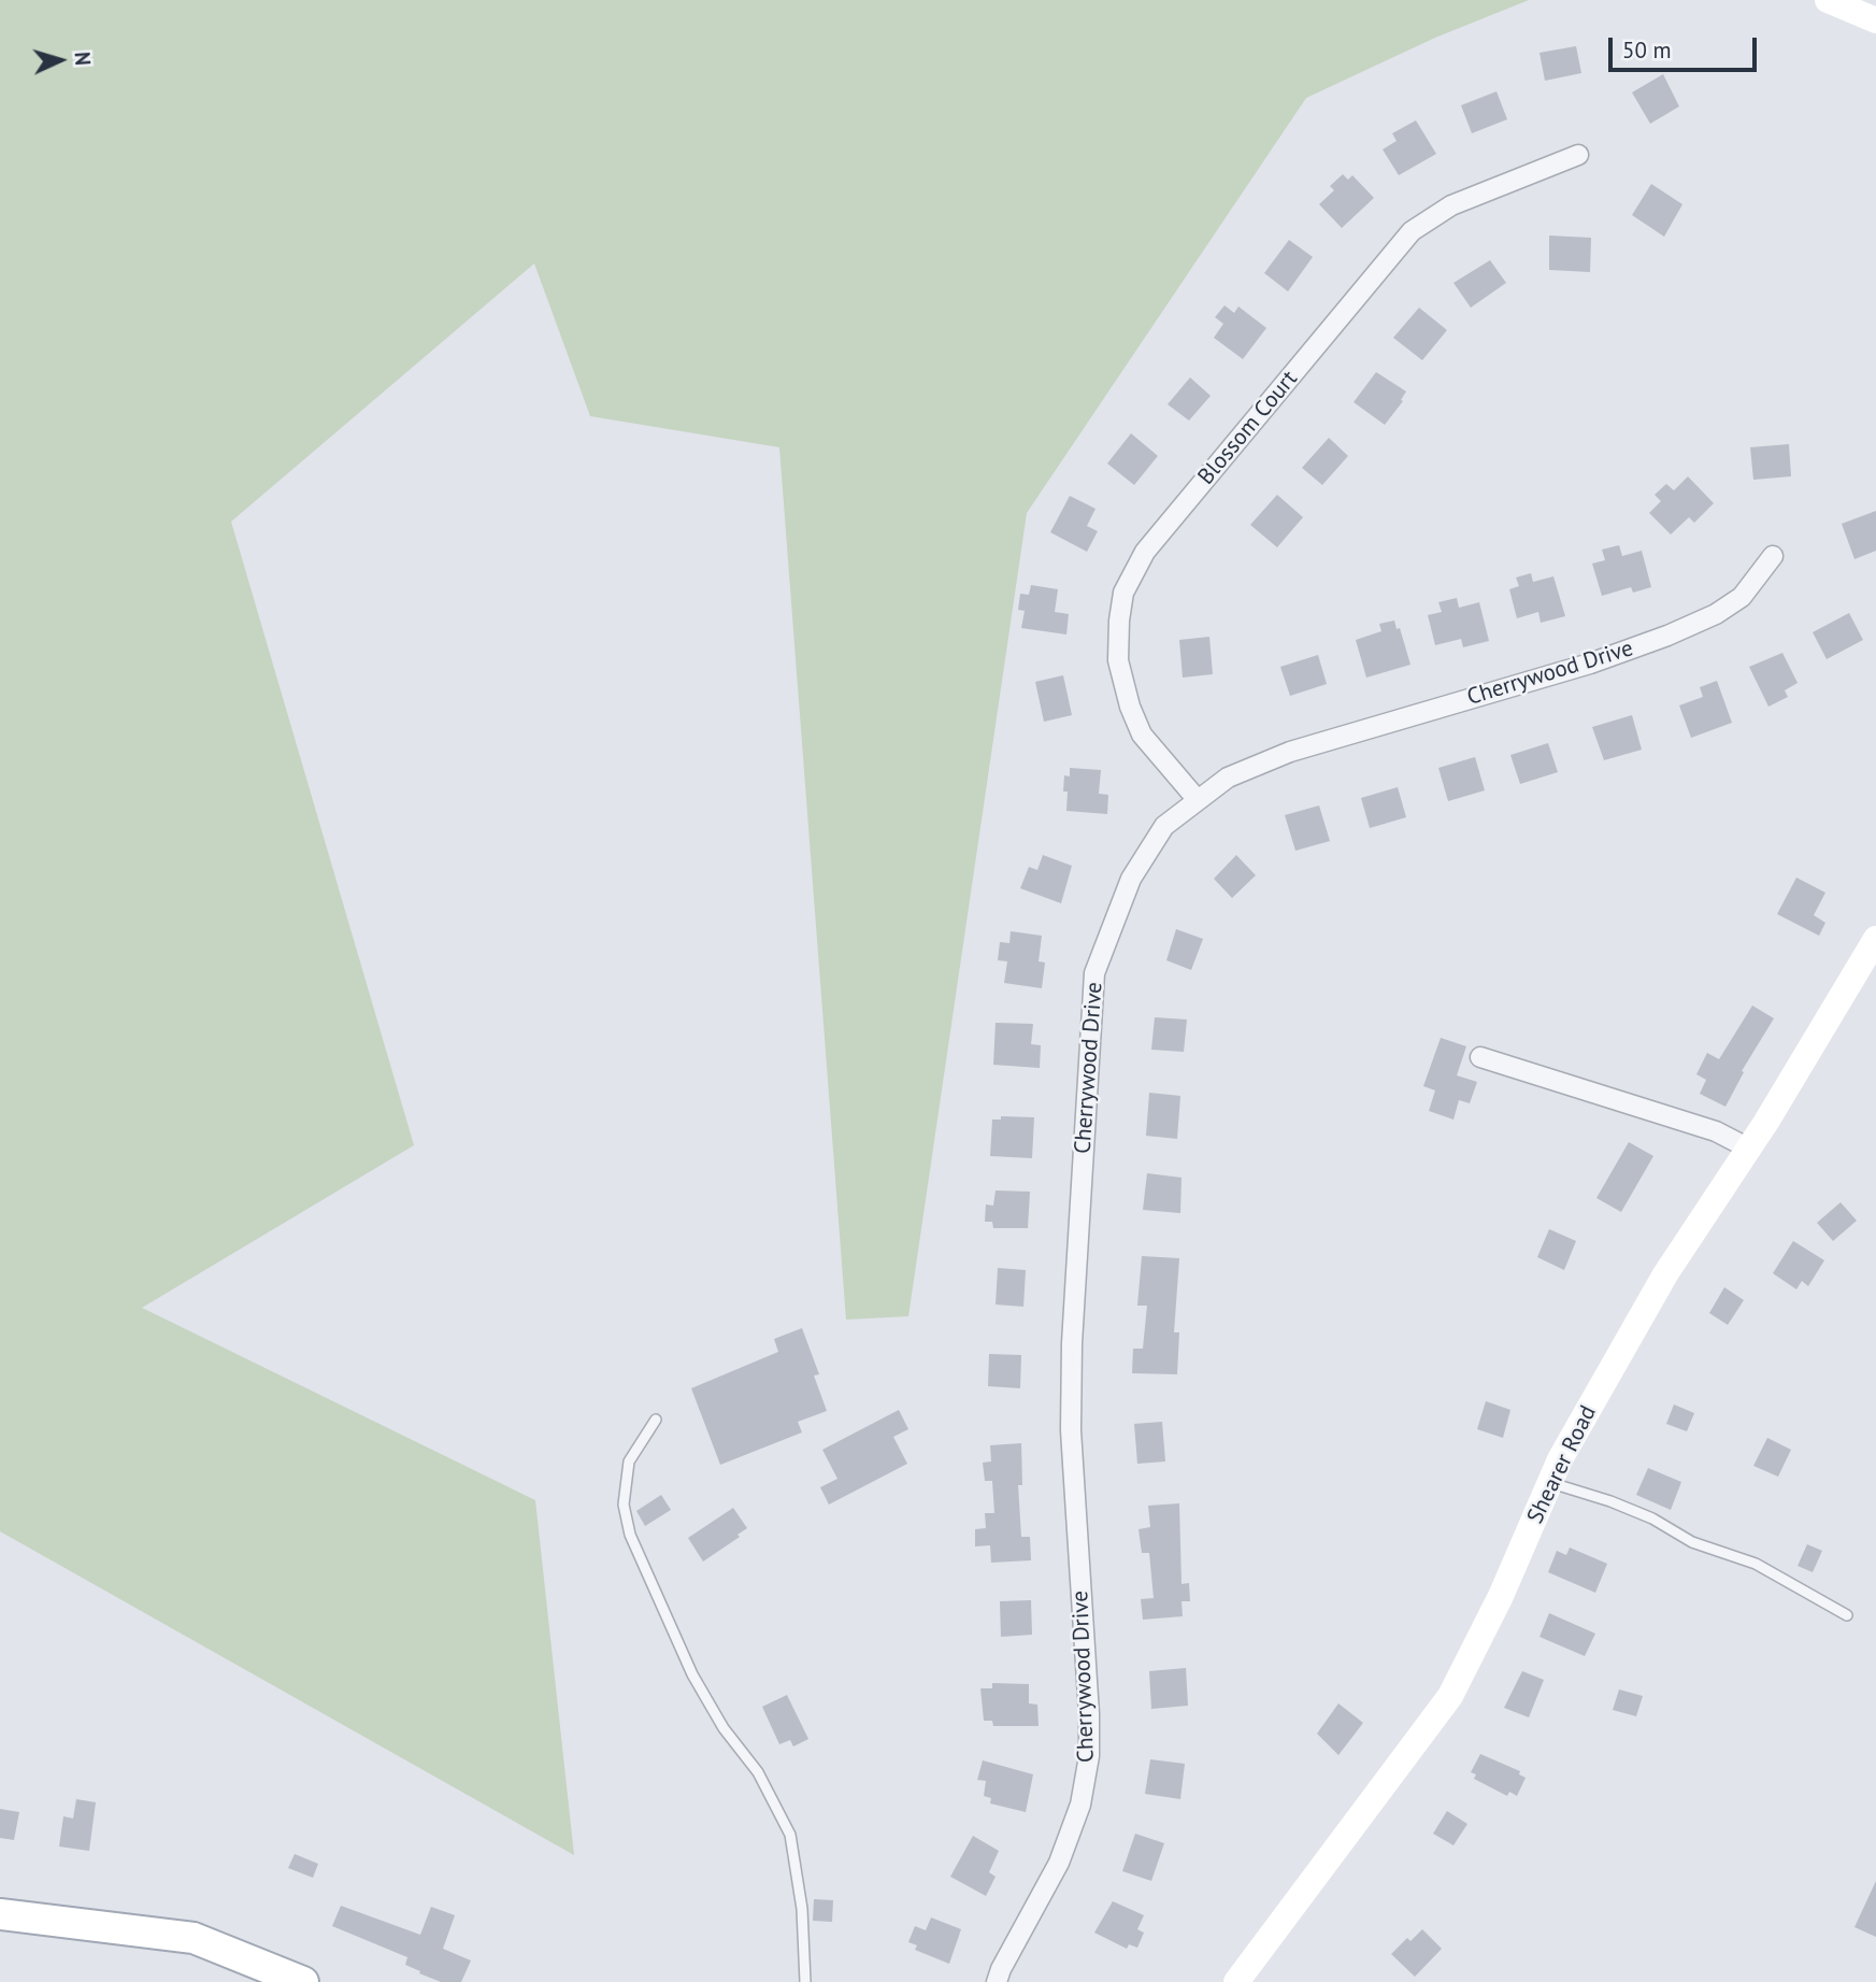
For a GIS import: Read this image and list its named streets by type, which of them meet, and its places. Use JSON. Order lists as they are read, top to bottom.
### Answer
{
  "streets": {
    "street": ["Blossom Court", "Cherrywood Drive", "Shearer Road"]
  },
  "crossings": [
    ["Blossom Court", "Cherrywood Drive"]
  ],
  "scale_bar": "50 m",
  "north": "right"
}
